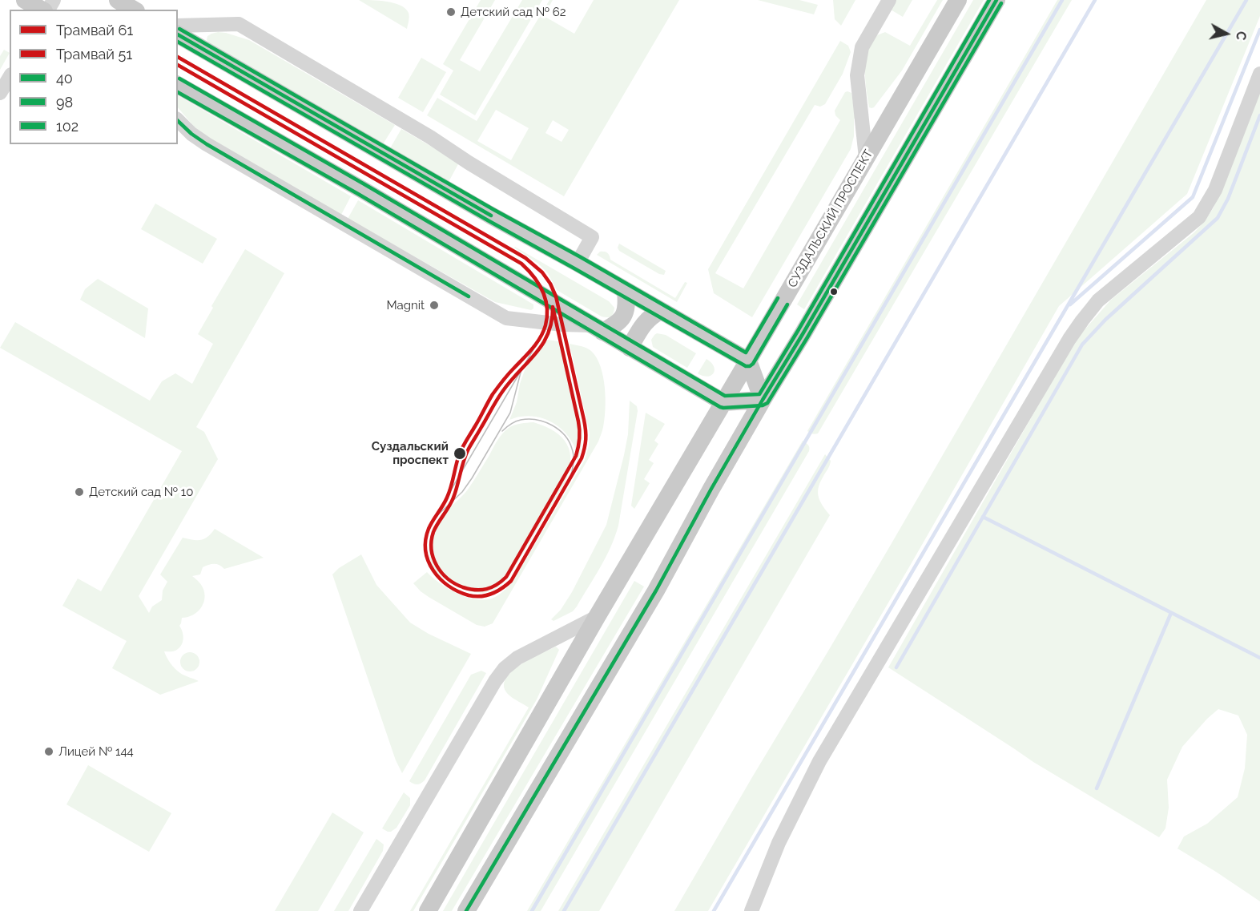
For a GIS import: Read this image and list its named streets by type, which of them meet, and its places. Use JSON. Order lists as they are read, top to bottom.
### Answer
{
  "streets": {
    "main road": ["СУЗДАЛЬСКИЙ ПРОСПЕКТ"]
  },
  "places": [
    "Детский сад № 62",
    "Magnit",
    "Суздальский проспект",
    "Детский сад № 10",
    "Лицей № 144"
  ],
  "lines": [
    "transit line 40",
    "transit line 102",
    "transit line 98",
    "tram line 61",
    "tram line 51"
  ],
  "legend": [
    "Трамвай 61",
    "Трамвай 51",
    "40",
    "98",
    "102"
  ],
  "north": "right"
}
